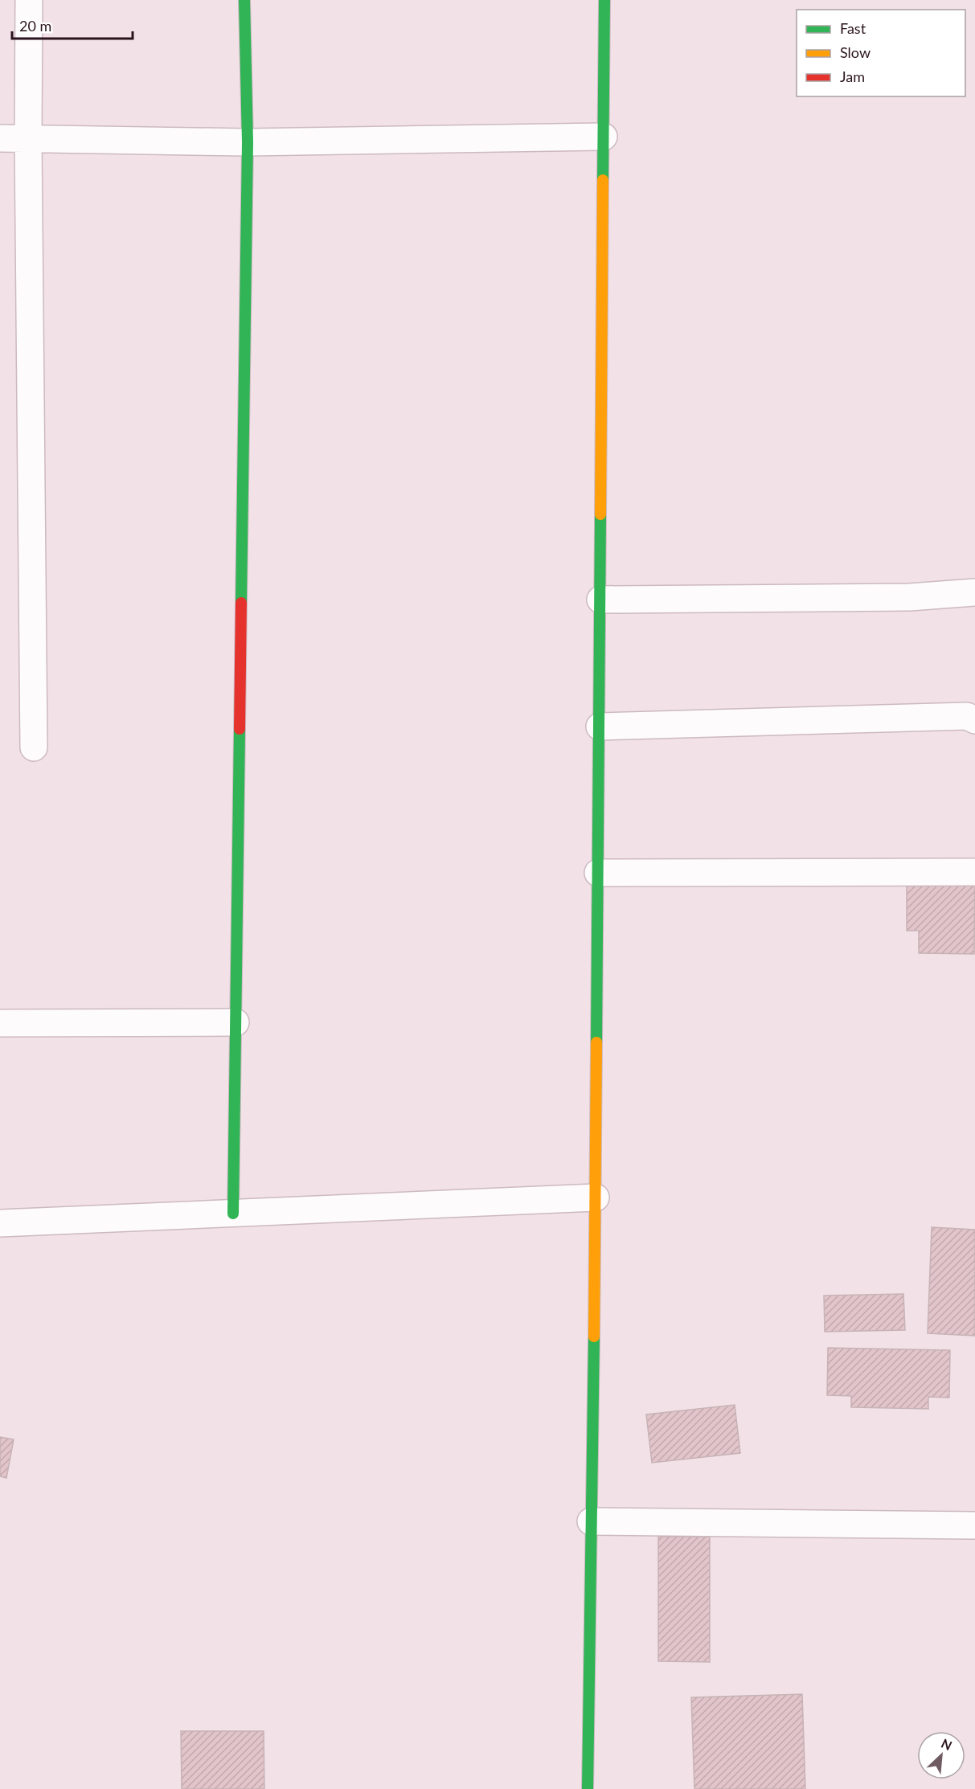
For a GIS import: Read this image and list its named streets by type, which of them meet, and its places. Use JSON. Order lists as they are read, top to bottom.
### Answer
{
  "legend": ["Fast", "Slow", "Jam"],
  "scale_bar": "20 m",
  "north": "top right"
}
